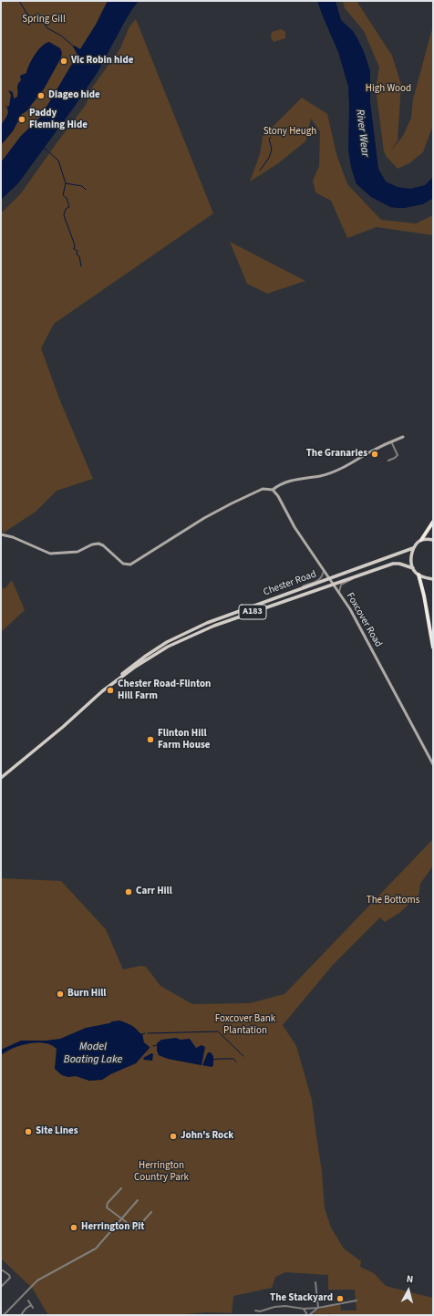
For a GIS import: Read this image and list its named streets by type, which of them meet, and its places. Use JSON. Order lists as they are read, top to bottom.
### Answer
{
  "streets": {
    "main road": ["Chester Road", "A183"],
    "street": ["Foxcover Road"]
  },
  "crossings": [
    ["Chester Road", "Foxcover Road"]
  ],
  "water": ["River Wear", "Model Boating Lake"],
  "parks": [
    "Spring Gill",
    "High Wood",
    "Stony Heugh",
    "The Bottoms",
    "Foxcover Bank Plantation",
    "Herrington Country Park"
  ],
  "places": [
    "Vic Robin hide",
    "Diageo hide",
    "Paddy Fleming Hide",
    "The Granaries",
    "Chester Road-Flinton Hill Farm",
    "Flinton Hill Farm House",
    "Carr Hill",
    "Burn Hill",
    "Site Lines",
    "John's Rock",
    "Herrington Pit",
    "The Stackyard"
  ],
  "north": "top"
}
